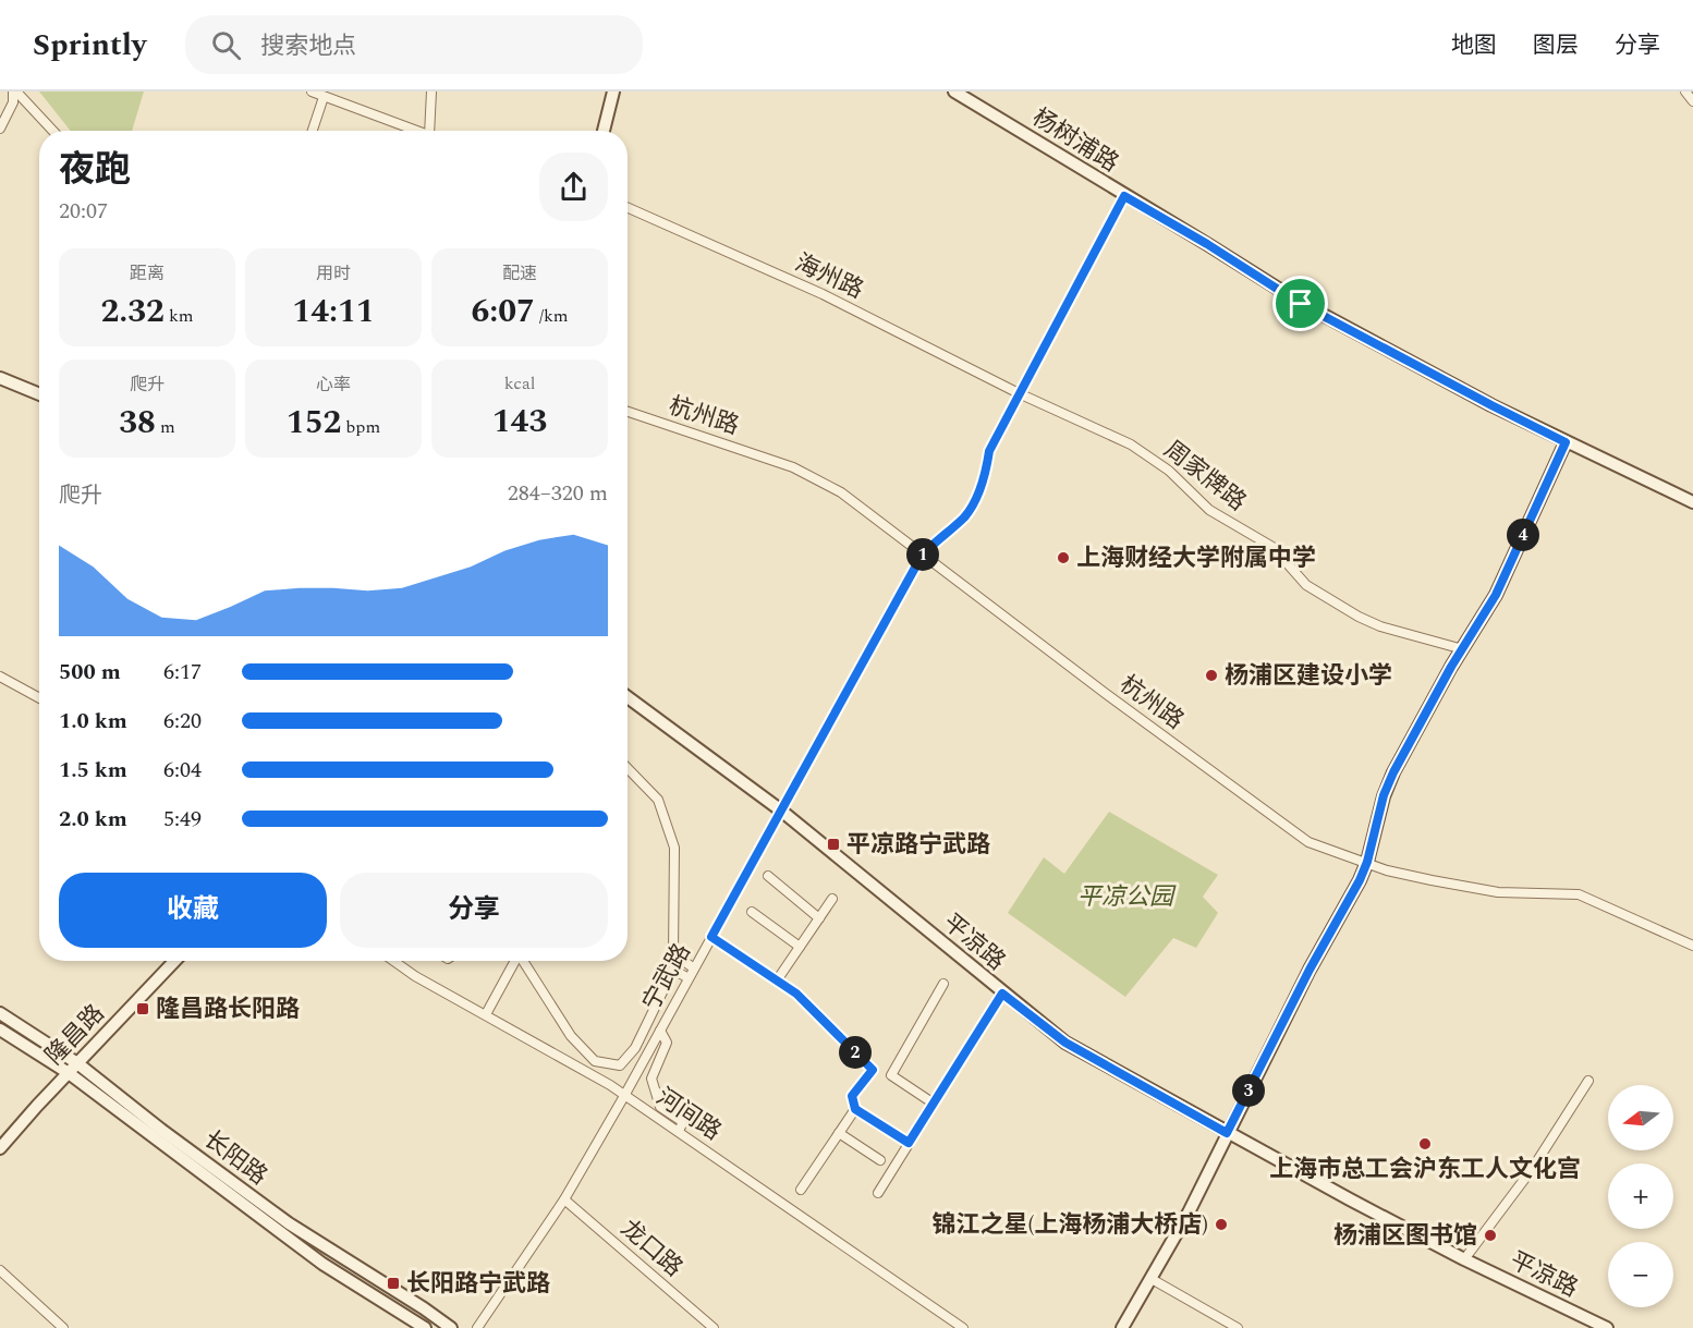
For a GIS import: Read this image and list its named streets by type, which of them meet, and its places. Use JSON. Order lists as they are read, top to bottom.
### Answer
{
  "streets": {
    "main road": [
      "杨树浦路",
      "平凉路",
      "隆昌路",
      "长阳路"
    ],
    "street": [
      "海州路",
      "杭州路",
      "周家牌路",
      "宁武路",
      "河间路",
      "龙口路"
    ]
  },
  "crossings": [
    ["杨树浦路", "宁武路"],
    ["海州路", "周家牌路"],
    ["海州路", "宁武路"],
    ["杭州路", "宁武路"],
    ["周家牌路", "宁武路"],
    ["平凉路", "宁武路"],
    ["宁武路", "河间路"],
    ["宁武路", "龙口路"],
    ["隆昌路", "长阳路"]
  ],
  "parks": ["平凉公园"],
  "places": {
    "other": [
      "上海财经大学附属中学",
      "杨浦区建设小学",
      "上海市总工会沪东工人文化宫",
      "锦江之星(上海杨浦大桥店)",
      "杨浦区图书馆"
    ],
    "transit": ["平凉路宁武路", "隆昌路长阳路", "长阳路宁武路"]
  },
  "north": "left",
  "page": {
    "header": "Sprintly",
    "search": "搜索地点",
    "nav": ["地图", "图层", "分享"],
    "heading": ["夜跑", "20:07"],
    "stats": [
      ["距离", "2.32 km"],
      ["用时", "14:11"],
      ["配速", "6:07 /km"],
      ["爬升", "38 m"],
      ["心率", "152 bpm"],
      ["kcal", "143"]
    ],
    "chart": ["爬升", "284–320 m"],
    "pins": [
      "4",
      "1",
      "2",
      "3"
    ],
    "list": [
      {
        "name": "500 m",
        "note": "6:17"
      },
      {
        "name": "1.0 km",
        "note": "6:20"
      },
      {
        "name": "1.5 km",
        "note": "6:04"
      },
      {
        "name": "2.0 km",
        "note": "5:49"
      }
    ],
    "buttons": ["收藏", "分享"],
    "map_buttons": ["+", "−"]
  }
}
